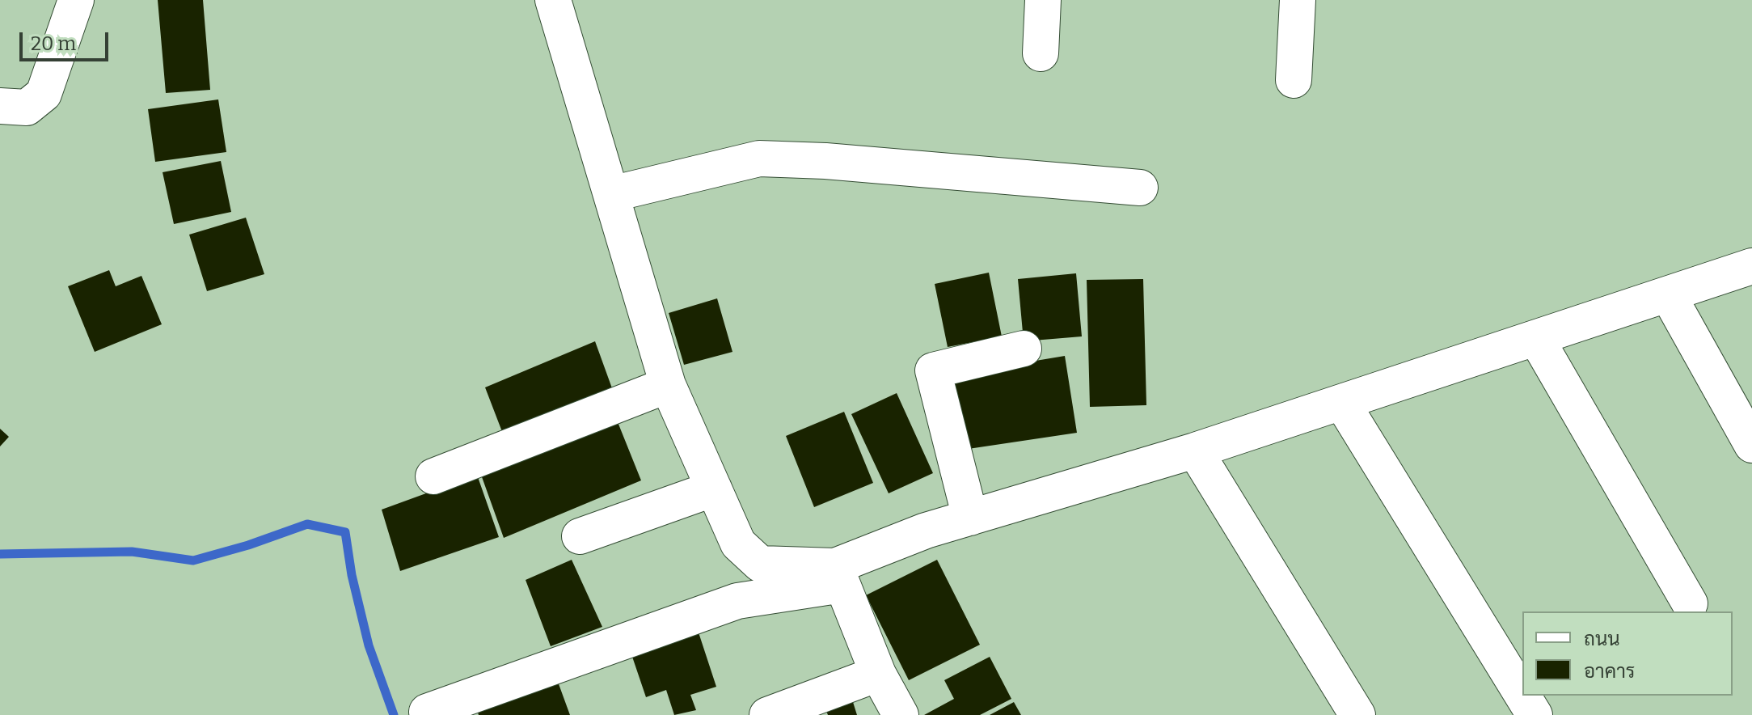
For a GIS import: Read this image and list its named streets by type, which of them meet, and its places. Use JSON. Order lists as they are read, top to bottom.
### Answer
{
  "legend": ["ถนน", "อาคาร"],
  "scale_bar": "20 m"
}
